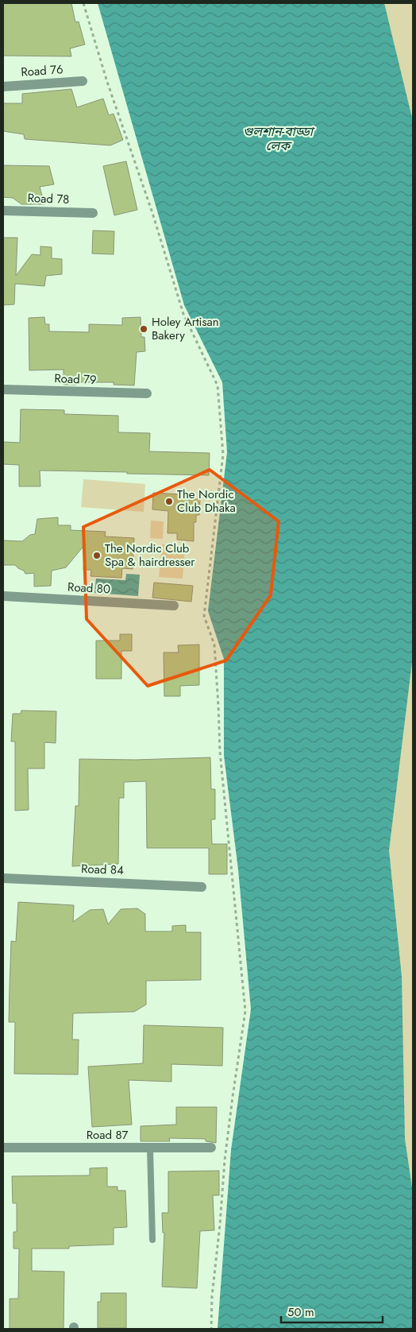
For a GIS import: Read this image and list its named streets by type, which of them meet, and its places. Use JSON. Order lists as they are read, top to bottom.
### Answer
{
  "streets": {
    "street": [
      "Road 76",
      "Road 78",
      "Road 79",
      "Road 80",
      "Road 84",
      "Road 87"
    ]
  },
  "water": ["গুলশান-বাড্ডা লেক"],
  "places": ["Holey Artisan Bakery", "The Nordic Club Dhaka", "The Nordic Club Spa & hairdresser"],
  "scale_bar": "50 m"
}
